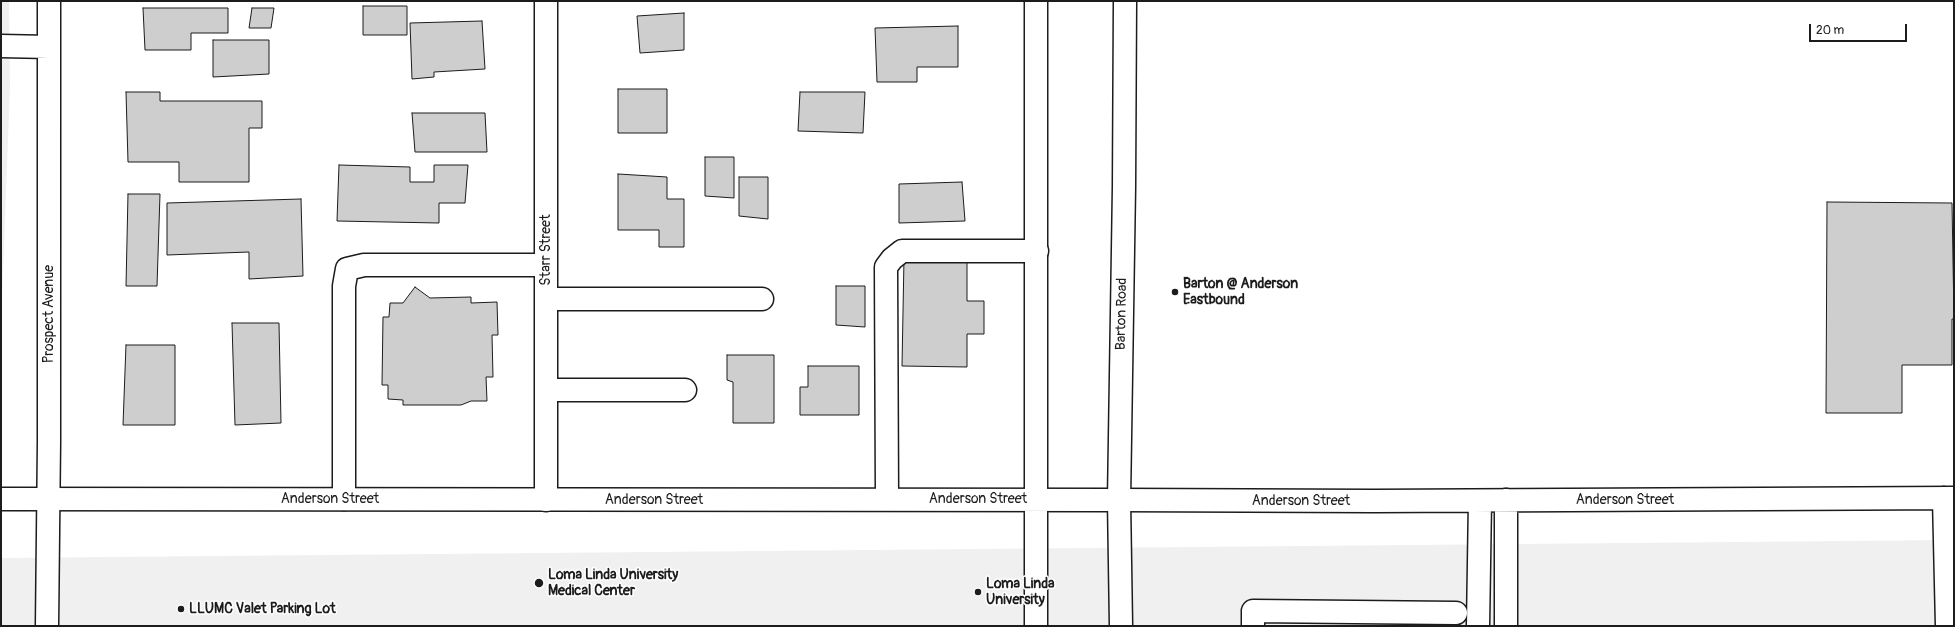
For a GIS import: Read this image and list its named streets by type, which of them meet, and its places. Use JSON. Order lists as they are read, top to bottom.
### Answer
{
  "streets": {
    "main road": [
      "Starr Street",
      "Prospect Avenue",
      "Barton Road",
      "Anderson Street"
    ]
  },
  "crossings": [
    ["Starr Street", "Anderson Street"],
    ["Prospect Avenue", "Anderson Street"],
    ["Barton Road", "Anderson Street"]
  ],
  "places": [
    "Barton @ Anderson Eastbound",
    "Loma Linda University Medical Center",
    "Loma Linda University",
    "LLUMC Valet Parking Lot"
  ],
  "scale_bar": "20 m"
}
